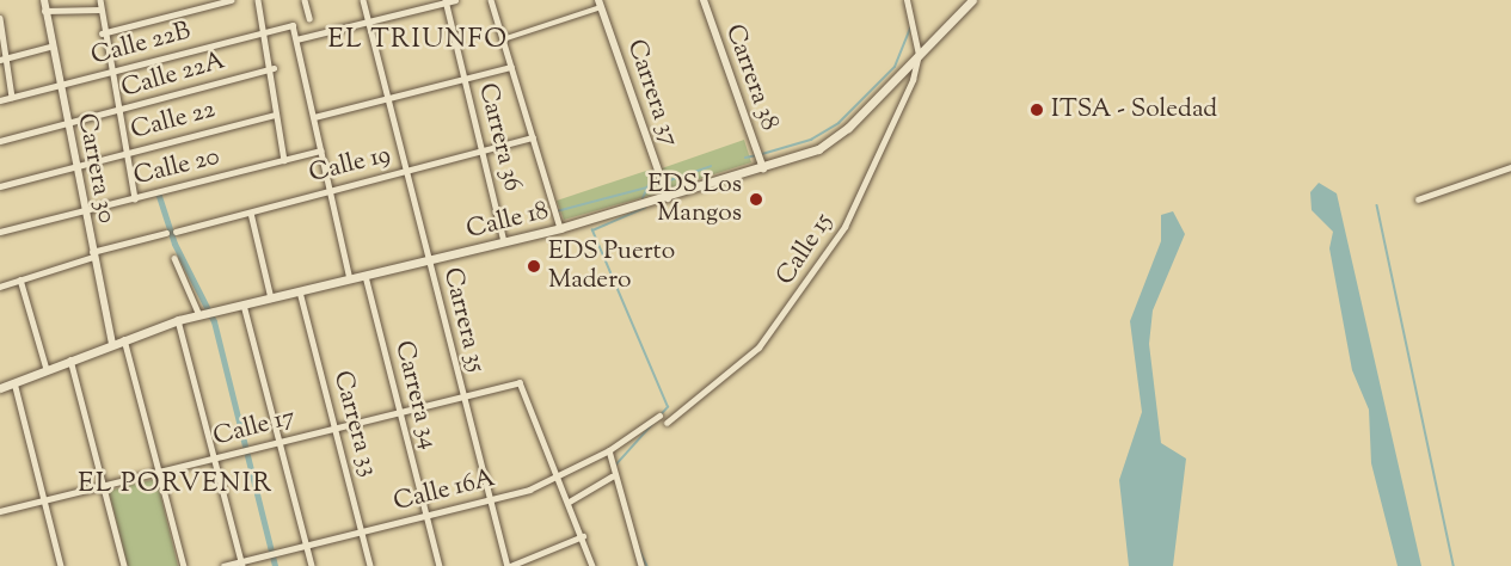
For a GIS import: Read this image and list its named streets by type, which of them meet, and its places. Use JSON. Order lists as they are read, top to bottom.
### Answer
{
  "streets": {
    "main road": ["Calle 18"],
    "street": [
      "Calle 22B",
      "Calle 22A",
      "Carrera 38",
      "Carrera 37",
      "Calle 22",
      "Carrera 36",
      "Calle 19",
      "Calle 20",
      "Carrera 30",
      "Calle 15",
      "Carrera 35",
      "Carrera 34",
      "Carrera 33",
      "Calle 17",
      "Calle 16A"
    ]
  },
  "crossings": [
    ["Calle 22B", "Carrera 30"],
    ["Calle 22A", "Carrera 30"],
    ["Carrera 38", "Calle 18"],
    ["Carrera 37", "Calle 18"],
    ["Calle 22", "Carrera 30"],
    ["Carrera 36", "Calle 19"],
    ["Carrera 36", "Calle 18"],
    ["Calle 19", "Carrera 35"],
    ["Calle 20", "Carrera 30"],
    ["Carrera 30", "Calle 18"],
    ["Calle 18", "Calle 15"],
    ["Calle 18", "Carrera 35"],
    ["Calle 18", "Carrera 34"],
    ["Calle 18", "Carrera 33"],
    ["Carrera 35", "Calle 17"],
    ["Carrera 35", "Calle 16A"],
    ["Carrera 34", "Calle 17"],
    ["Carrera 34", "Calle 16A"],
    ["Carrera 33", "Calle 17"],
    ["Carrera 33", "Calle 16A"],
    ["Calle 17", "Calle 16A"]
  ],
  "districts": ["EL TRIUNFO", "EL PORVENIR"],
  "places": ["ITSA - Soledad", "EDS Los Mangos", "EDS Puerto Madero"]
}
